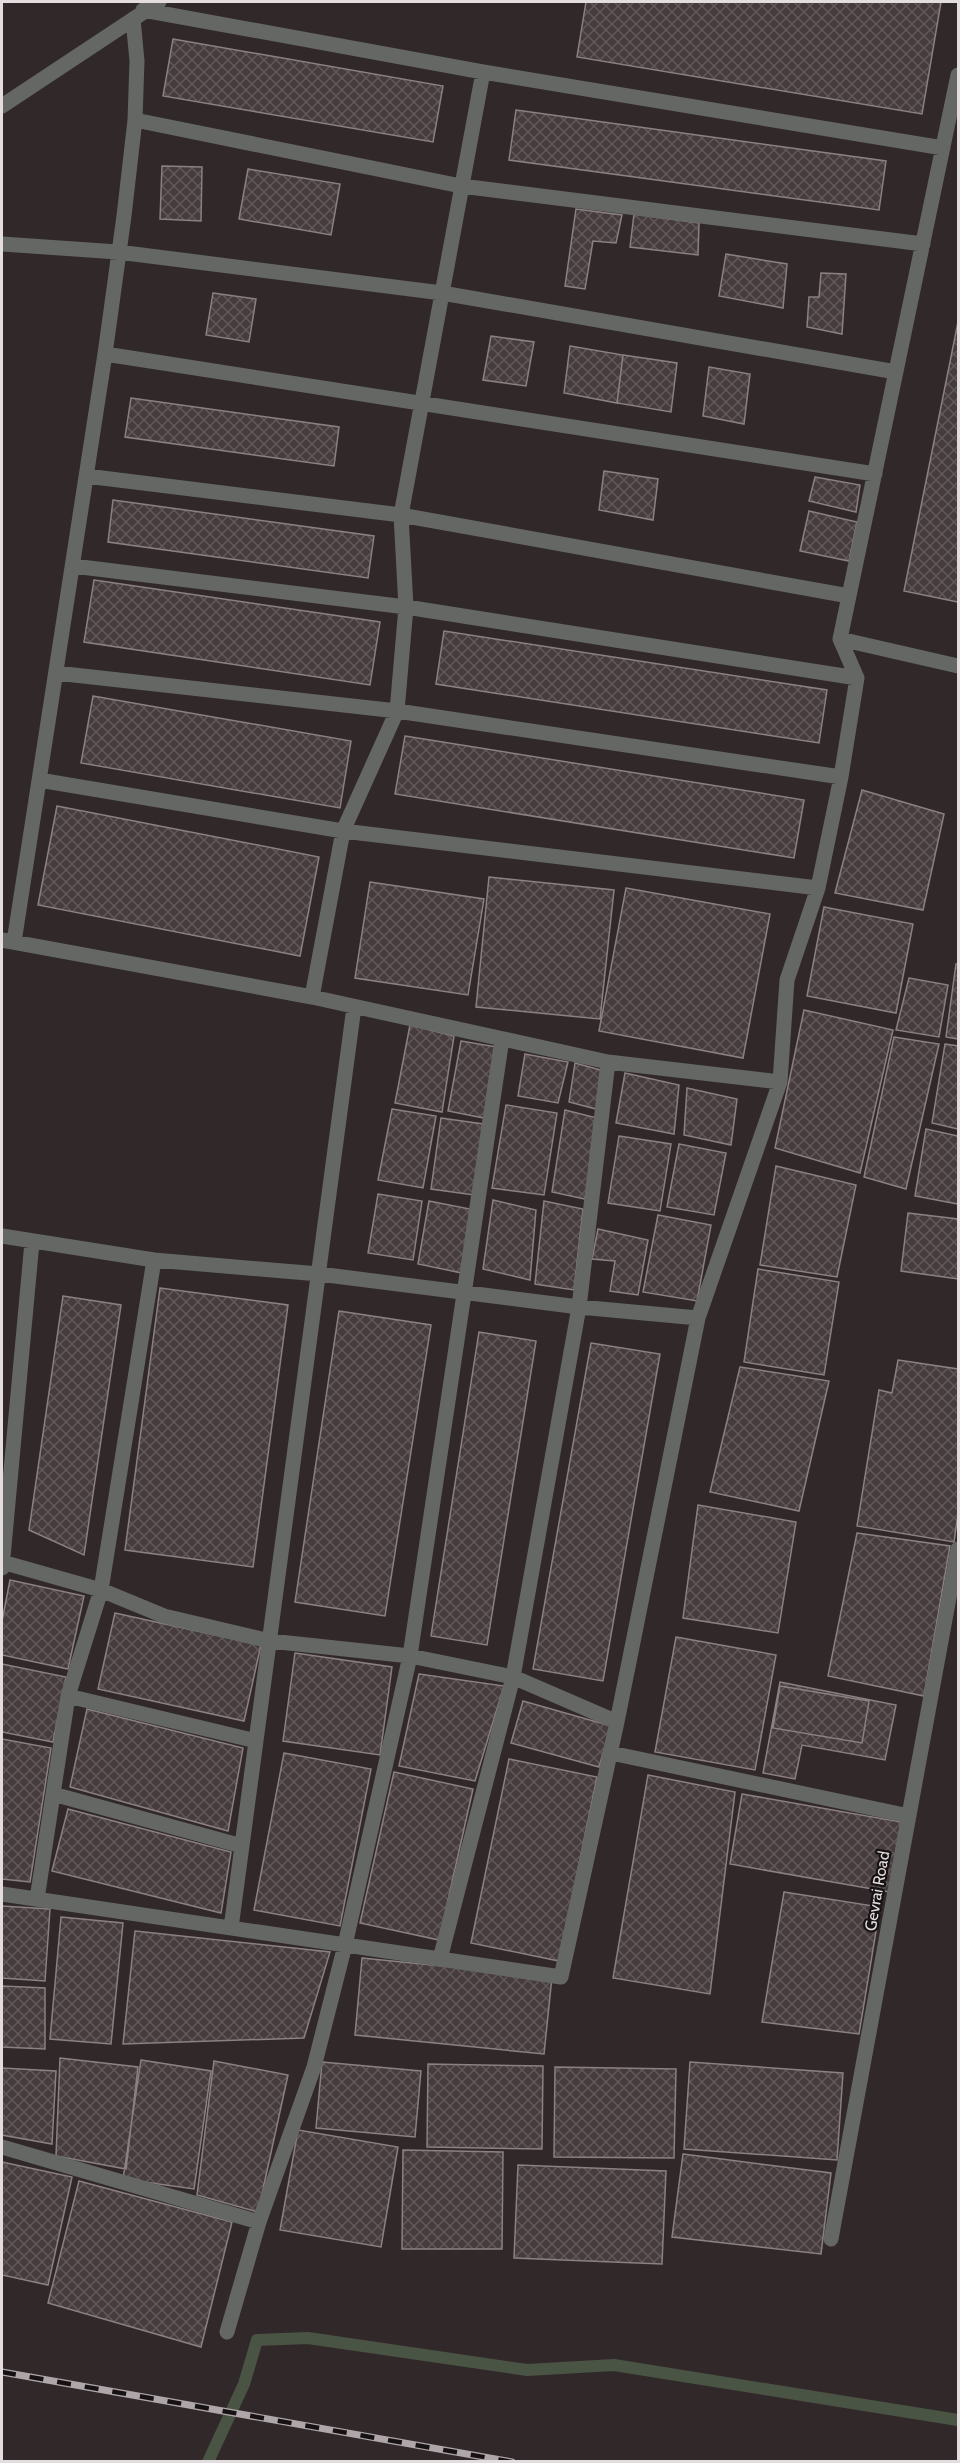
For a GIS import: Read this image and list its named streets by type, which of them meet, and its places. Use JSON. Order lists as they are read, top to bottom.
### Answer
{
  "streets": {
    "street": ["Gevrai Road"]
  }
}
